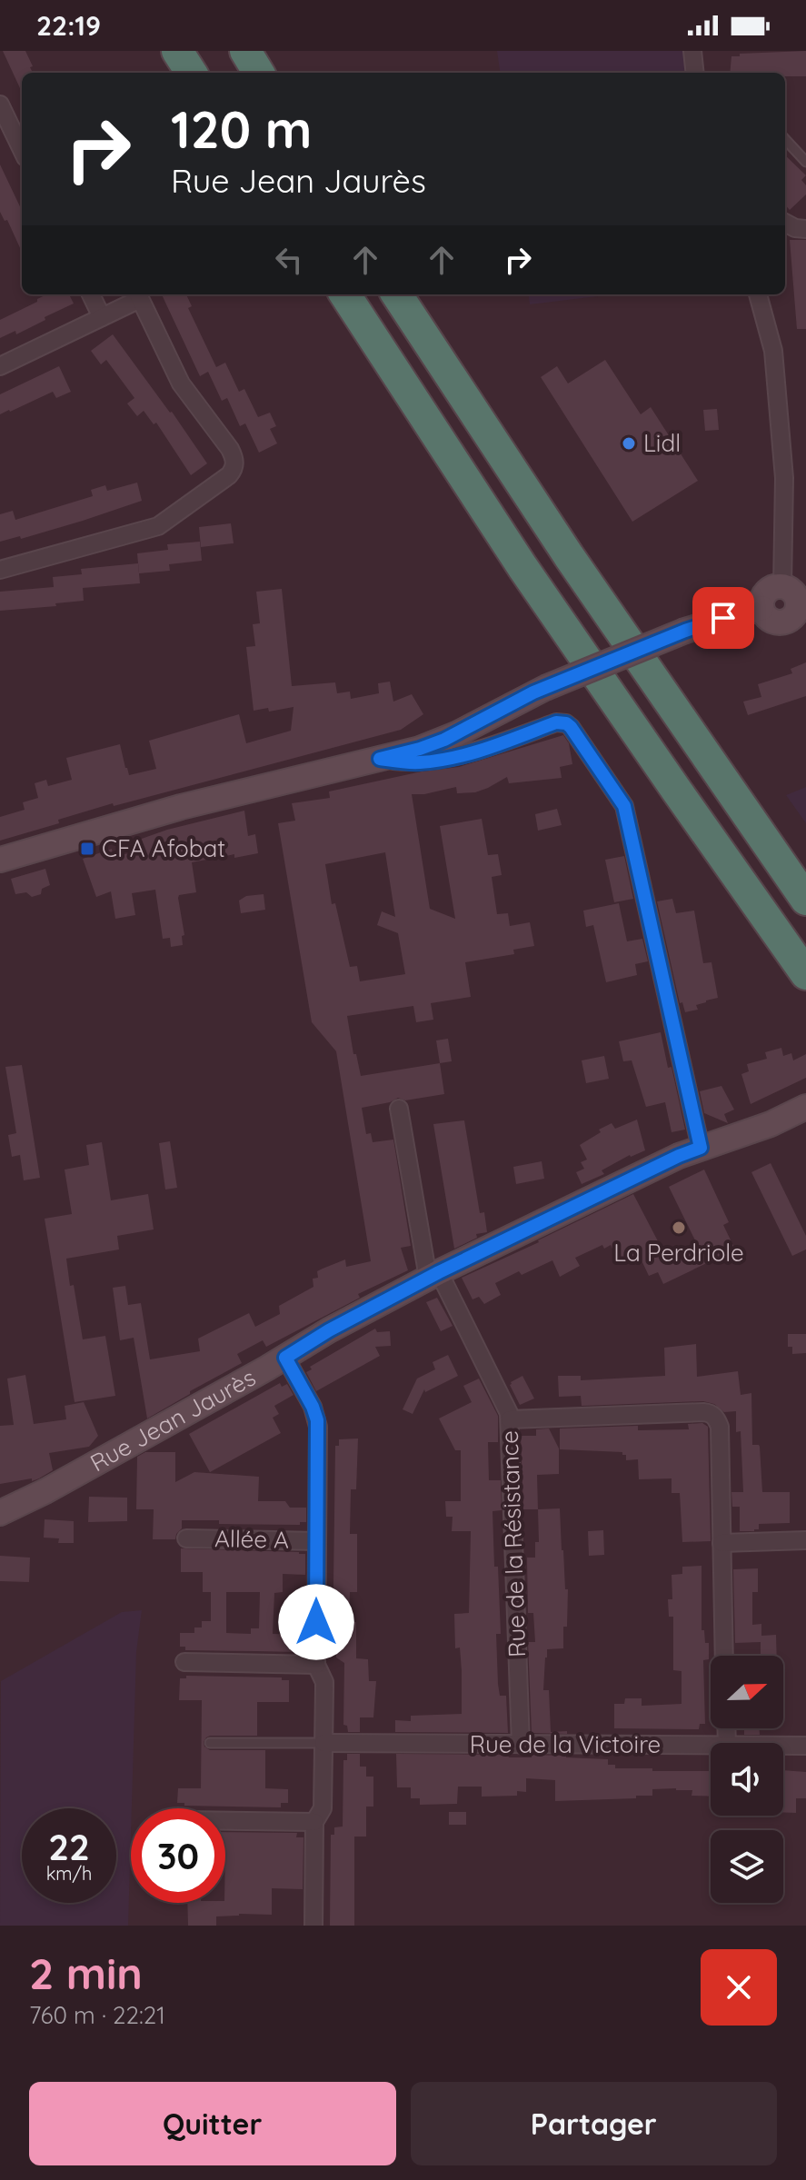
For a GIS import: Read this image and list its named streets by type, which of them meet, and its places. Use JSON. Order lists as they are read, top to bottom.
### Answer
{
  "streets": {
    "street": [
      "Rue Jean Jaurès",
      "Allée A",
      "Rue de la Résistance",
      "Rue de la Victoire"
    ]
  },
  "crossings": [
    ["Rue Jean Jaurès", "Rue de la Résistance"],
    ["Rue de la Résistance", "Rue de la Victoire"]
  ],
  "places": {
    "other": ["Lidl", "La Perdriole"],
    "transit": ["CFA Afobat"]
  },
  "north": "right",
  "page": {
    "status": "22:19",
    "turn": ["120 m", "Rue Jean Jaurès"],
    "speed": "22 km/h",
    "limit": "30",
    "heading": ["2 min", "760 m · 22:21"],
    "buttons": ["Quitter", "Partager"]
  }
}
